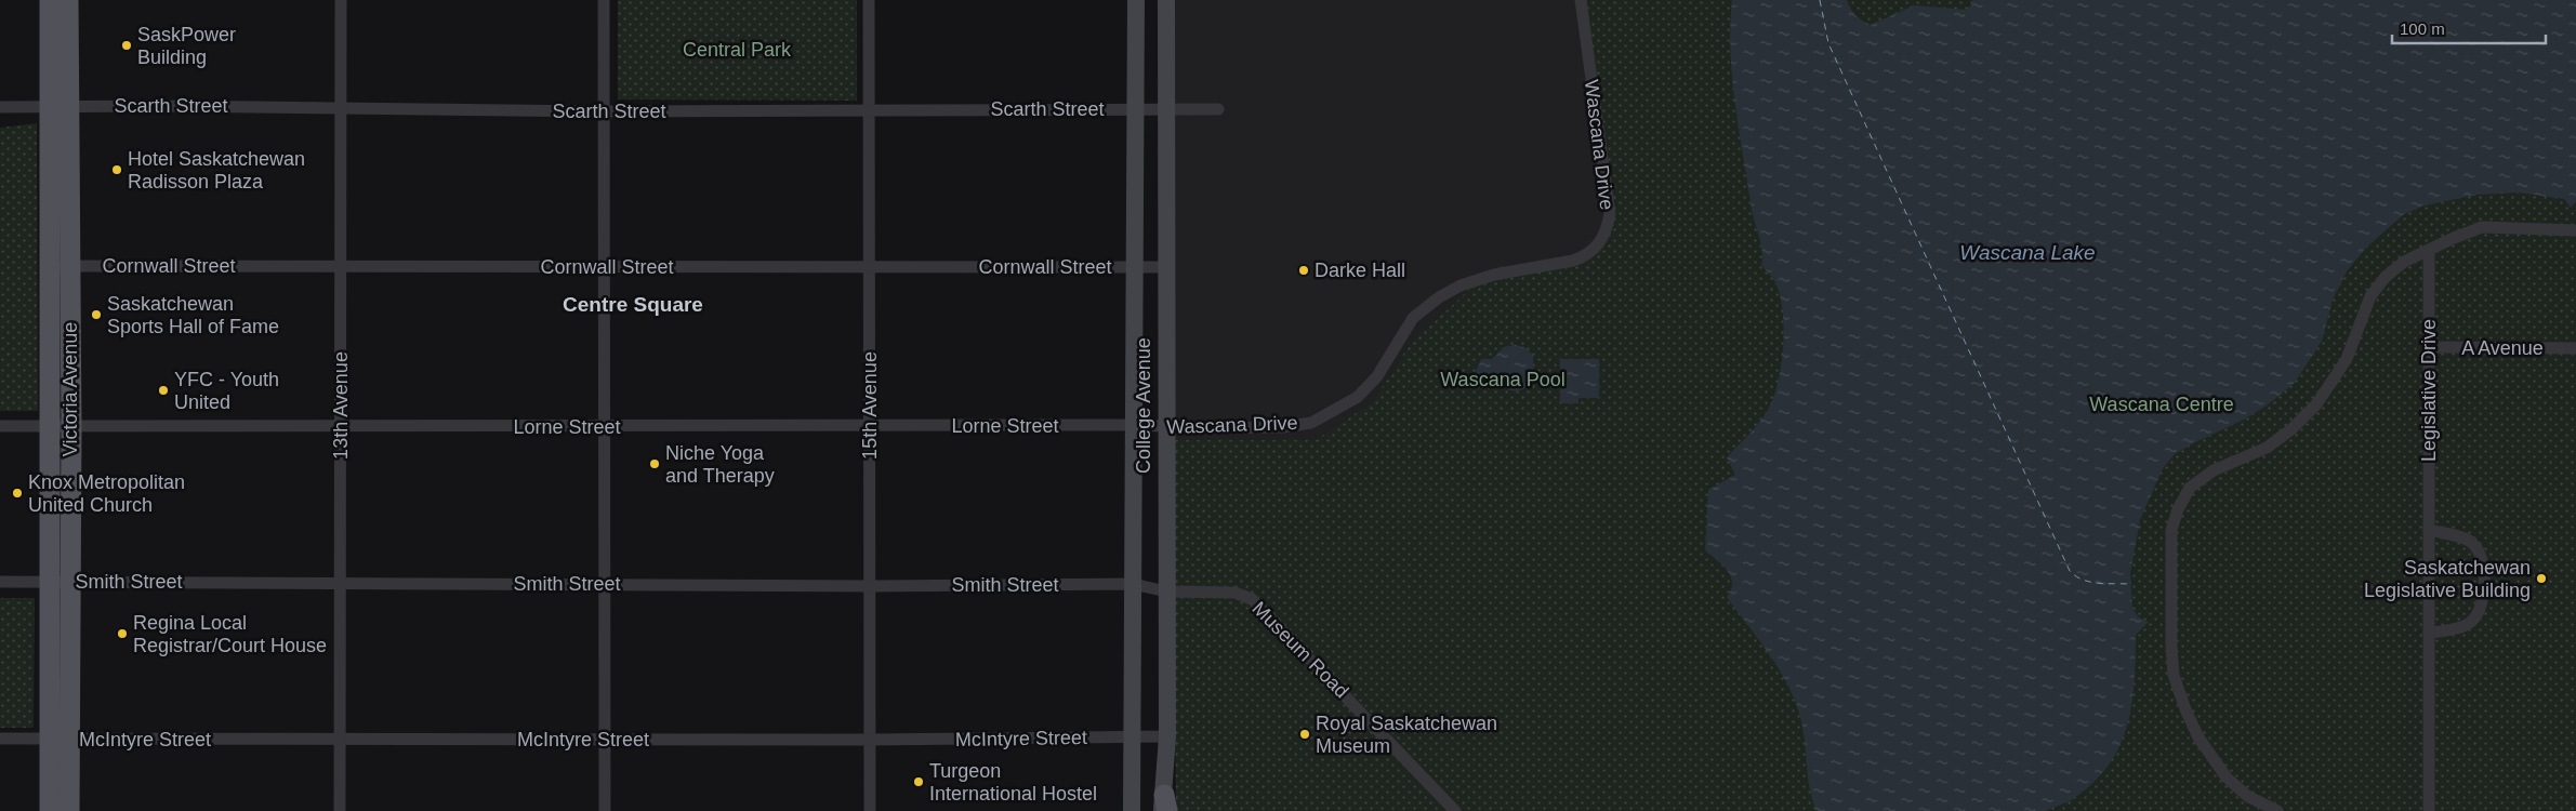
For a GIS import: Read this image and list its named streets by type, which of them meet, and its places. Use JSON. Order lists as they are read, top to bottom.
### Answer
{
  "streets": {
    "main road": ["Victoria Avenue", "College Avenue"],
    "street": [
      "Scarth Street",
      "Wascana Drive",
      "Cornwall Street",
      "A Avenue",
      "Legislative Drive",
      "13th Avenue",
      "15th Avenue",
      "Lorne Street",
      "Smith Street",
      "Museum Road",
      "McIntyre Street"
    ]
  },
  "crossings": [
    ["Scarth Street", "Victoria Avenue"],
    ["Scarth Street", "13th Avenue"],
    ["Scarth Street", "15th Avenue"],
    ["Scarth Street", "College Avenue"],
    ["Wascana Drive", "College Avenue"],
    ["Wascana Drive", "Lorne Street"],
    ["Cornwall Street", "Victoria Avenue"],
    ["Cornwall Street", "13th Avenue"],
    ["Cornwall Street", "15th Avenue"],
    ["Cornwall Street", "College Avenue"],
    ["A Avenue", "Legislative Drive"],
    ["Victoria Avenue", "Lorne Street"],
    ["Victoria Avenue", "Smith Street"],
    ["Victoria Avenue", "McIntyre Street"],
    ["13th Avenue", "Lorne Street"],
    ["13th Avenue", "Smith Street"],
    ["13th Avenue", "McIntyre Street"],
    ["15th Avenue", "Lorne Street"],
    ["15th Avenue", "Smith Street"],
    ["15th Avenue", "McIntyre Street"],
    ["College Avenue", "Lorne Street"],
    ["College Avenue", "Smith Street"],
    ["College Avenue", "Museum Road"],
    ["College Avenue", "McIntyre Street"],
    ["Smith Street", "Museum Road"]
  ],
  "districts": ["Centre Square"],
  "water": ["Wascana Lake"],
  "parks": ["Central Park", "Wascana Pool", "Wascana Centre"],
  "places": [
    "SaskPower Building",
    "Hotel Saskatchewan Radisson Plaza",
    "Darke Hall",
    "Saskatchewan Sports Hall of Fame",
    "YFC - Youth United",
    "Niche Yoga and Therapy",
    "Knox Metropolitan United Church",
    "Saskatchewan Legislative Building",
    "Regina Local Registrar/Court House",
    "Royal Saskatchewan Museum",
    "Turgeon International Hostel"
  ],
  "scale_bar": "100 m"
}
